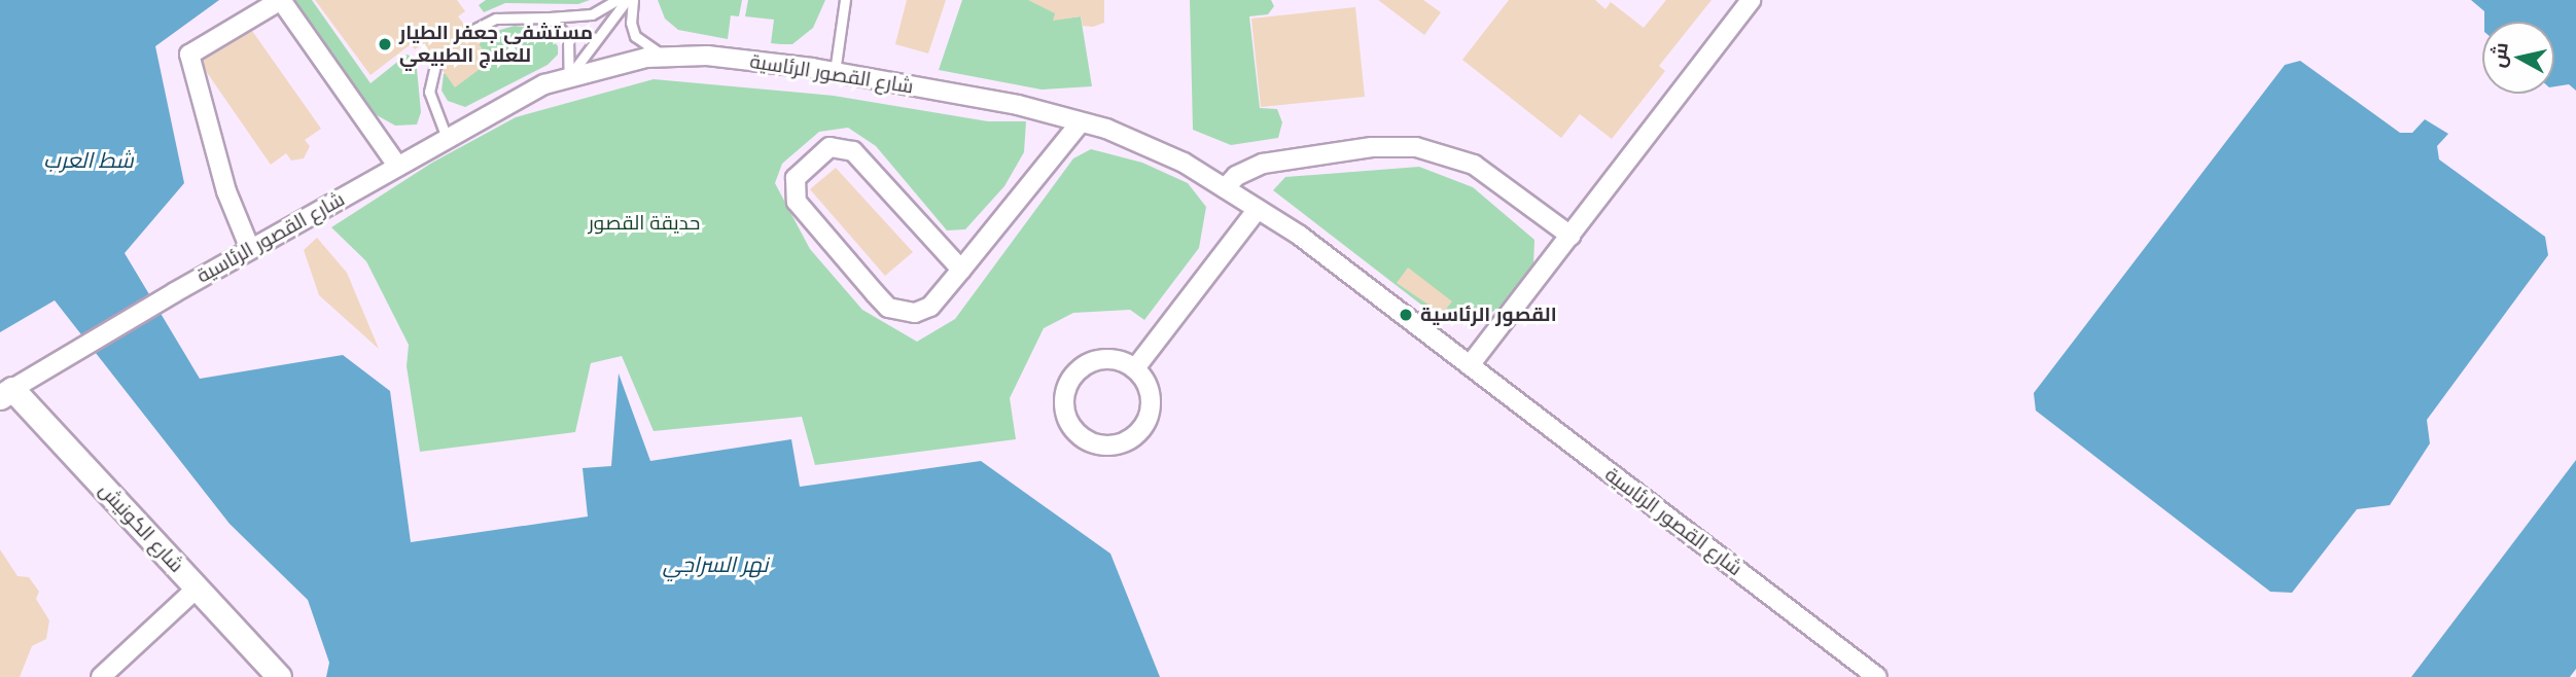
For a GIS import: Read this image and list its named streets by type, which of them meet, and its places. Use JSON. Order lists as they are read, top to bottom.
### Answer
{
  "streets": {
    "street": ["شارع القصور الرئاسية", "شارع الكونيش"]
  },
  "crossings": [
    ["شارع القصور الرئاسية", "شارع الكونيش"]
  ],
  "water": ["شط العرب", "نهر السراجي"],
  "parks": ["حديقة القصور"],
  "places": ["مستشفى جعفر الطيار للعلاج الطبيعي", "القصور الرئاسية"],
  "north": "left"
}
